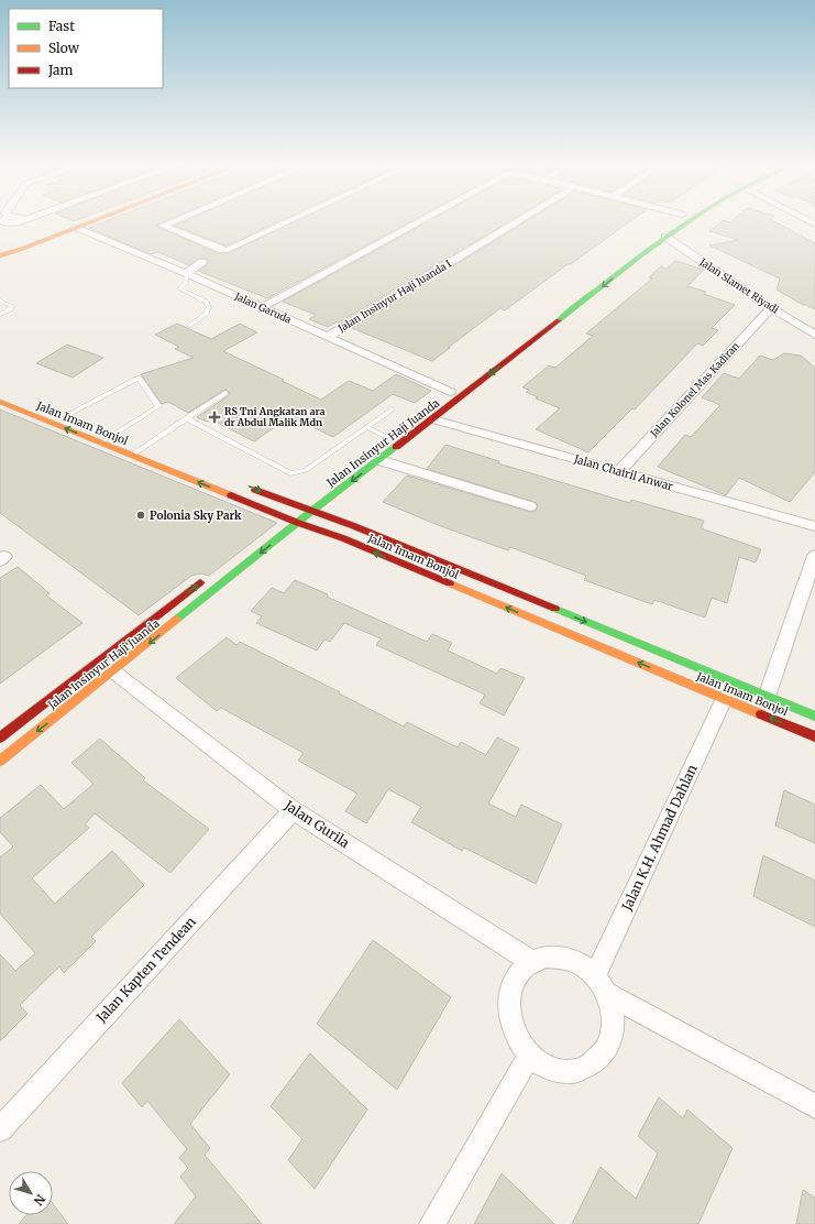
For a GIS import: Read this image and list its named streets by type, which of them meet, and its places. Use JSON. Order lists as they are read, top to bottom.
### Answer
{
  "streets": {
    "main road": ["Jalan Imam Bonjol", "Jalan Insinyur Haji Juanda"],
    "street": [
      "Jalan Slamet Riyadi",
      "Jalan Insinyur Haji Juanda I",
      "Jalan Garuda",
      "Jalan Kolonel Mas Kadiran",
      "Jalan Chairil Anwar",
      "Jalan Gurila",
      "Jalan K.H. Ahmad Dahlan",
      "Jalan Kapten Tendean"
    ]
  },
  "crossings": [
    ["Jalan Slamet Riyadi", "Jalan Kolonel Mas Kadiran"],
    ["Jalan Slamet Riyadi", "Jalan Insinyur Haji Juanda"],
    ["Jalan Insinyur Haji Juanda I", "Jalan Garuda"],
    ["Jalan Kolonel Mas Kadiran", "Jalan Chairil Anwar"],
    ["Jalan Imam Bonjol", "Jalan Insinyur Haji Juanda"],
    ["Jalan Imam Bonjol", "Jalan K.H. Ahmad Dahlan"],
    ["Jalan Insinyur Haji Juanda", "Jalan Chairil Anwar"],
    ["Jalan Insinyur Haji Juanda", "Jalan Gurila"],
    ["Jalan Gurila", "Jalan K.H. Ahmad Dahlan"],
    ["Jalan Gurila", "Jalan Kapten Tendean"]
  ],
  "places": {
    "health": ["RS Tni Angkatan ara dr Abdul Malik Mdn"],
    "other": ["Polonia Sky Park"]
  },
  "legend": ["Fast", "Slow", "Jam"],
  "north": "bottom right"
}
